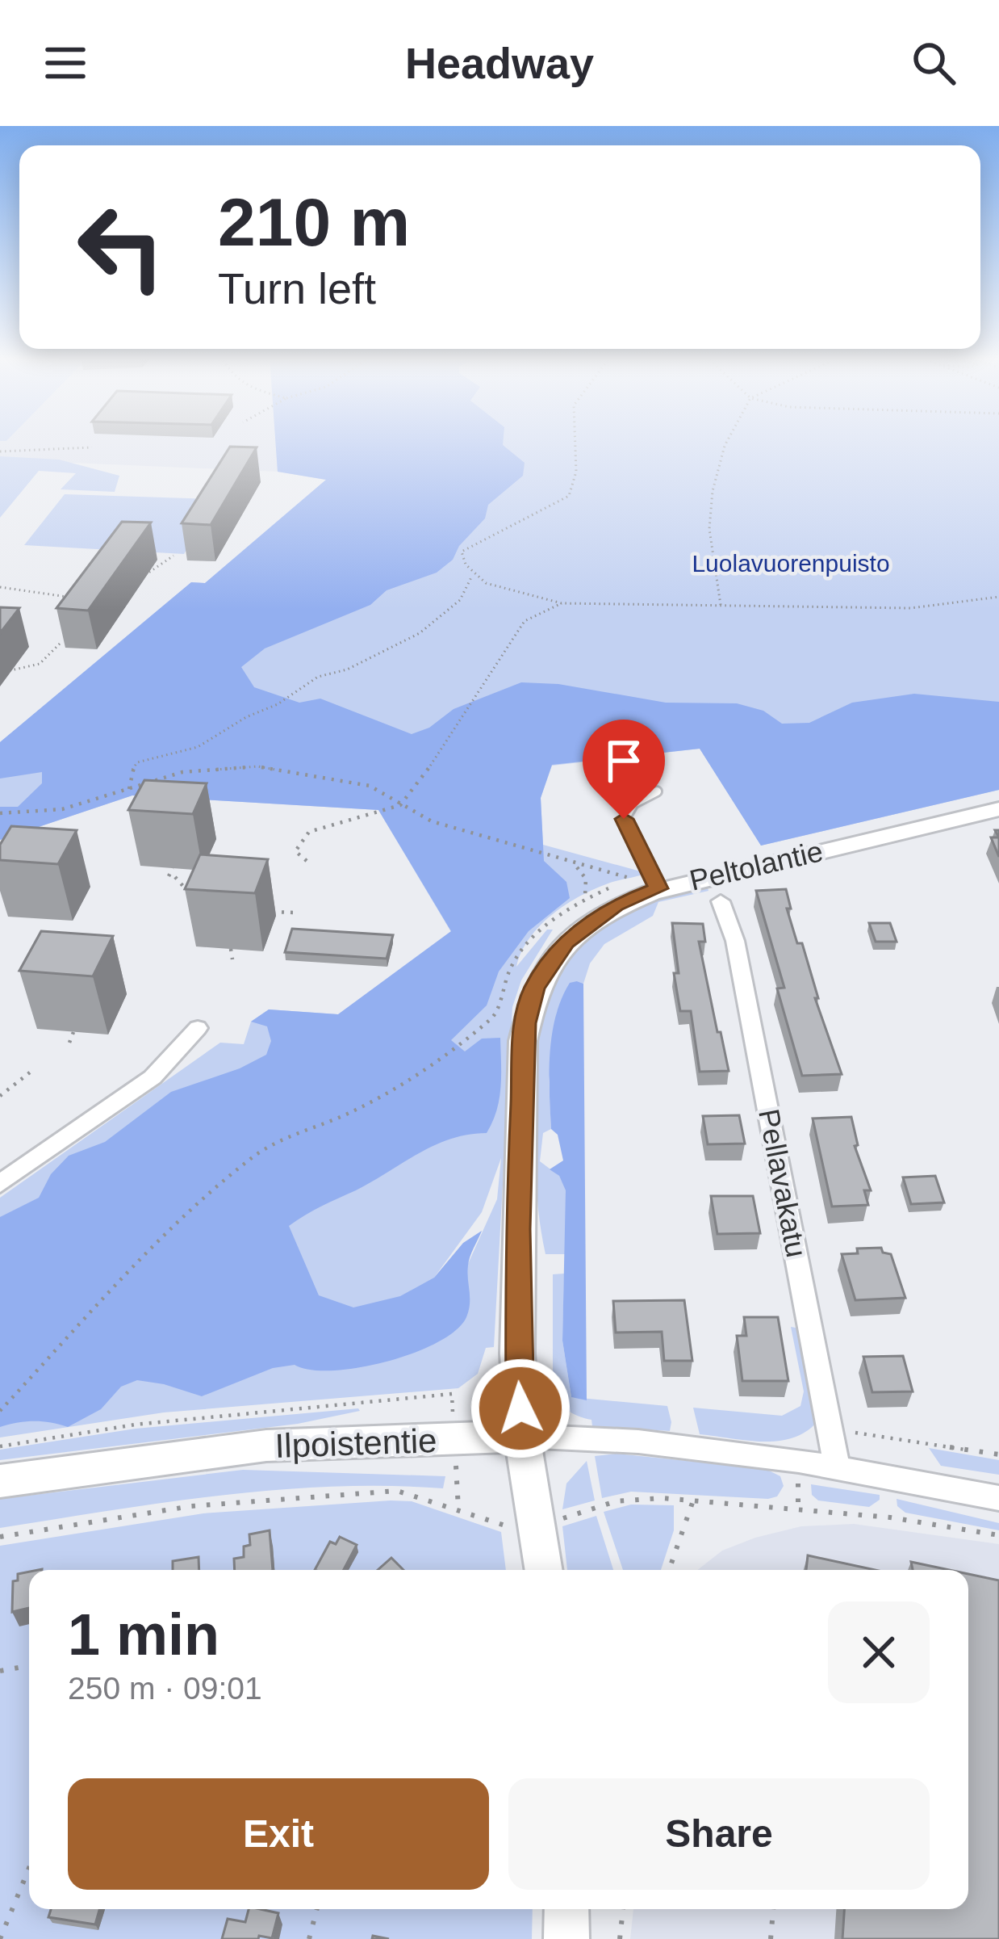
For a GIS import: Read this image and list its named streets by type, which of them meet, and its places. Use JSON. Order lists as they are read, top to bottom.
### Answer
{
  "streets": {
    "street": ["Peltolantie", "Pellavakatu", "Ilpoistentie"]
  },
  "crossings": [
    ["Peltolantie", "Ilpoistentie"],
    ["Pellavakatu", "Ilpoistentie"]
  ],
  "parks": ["Luolavuorenpuisto"],
  "page": {
    "header": "Headway",
    "turn": ["210 m", "Turn left"],
    "heading": ["1 min", "250 m · 09:01"],
    "buttons": ["Exit", "Share"]
  }
}
